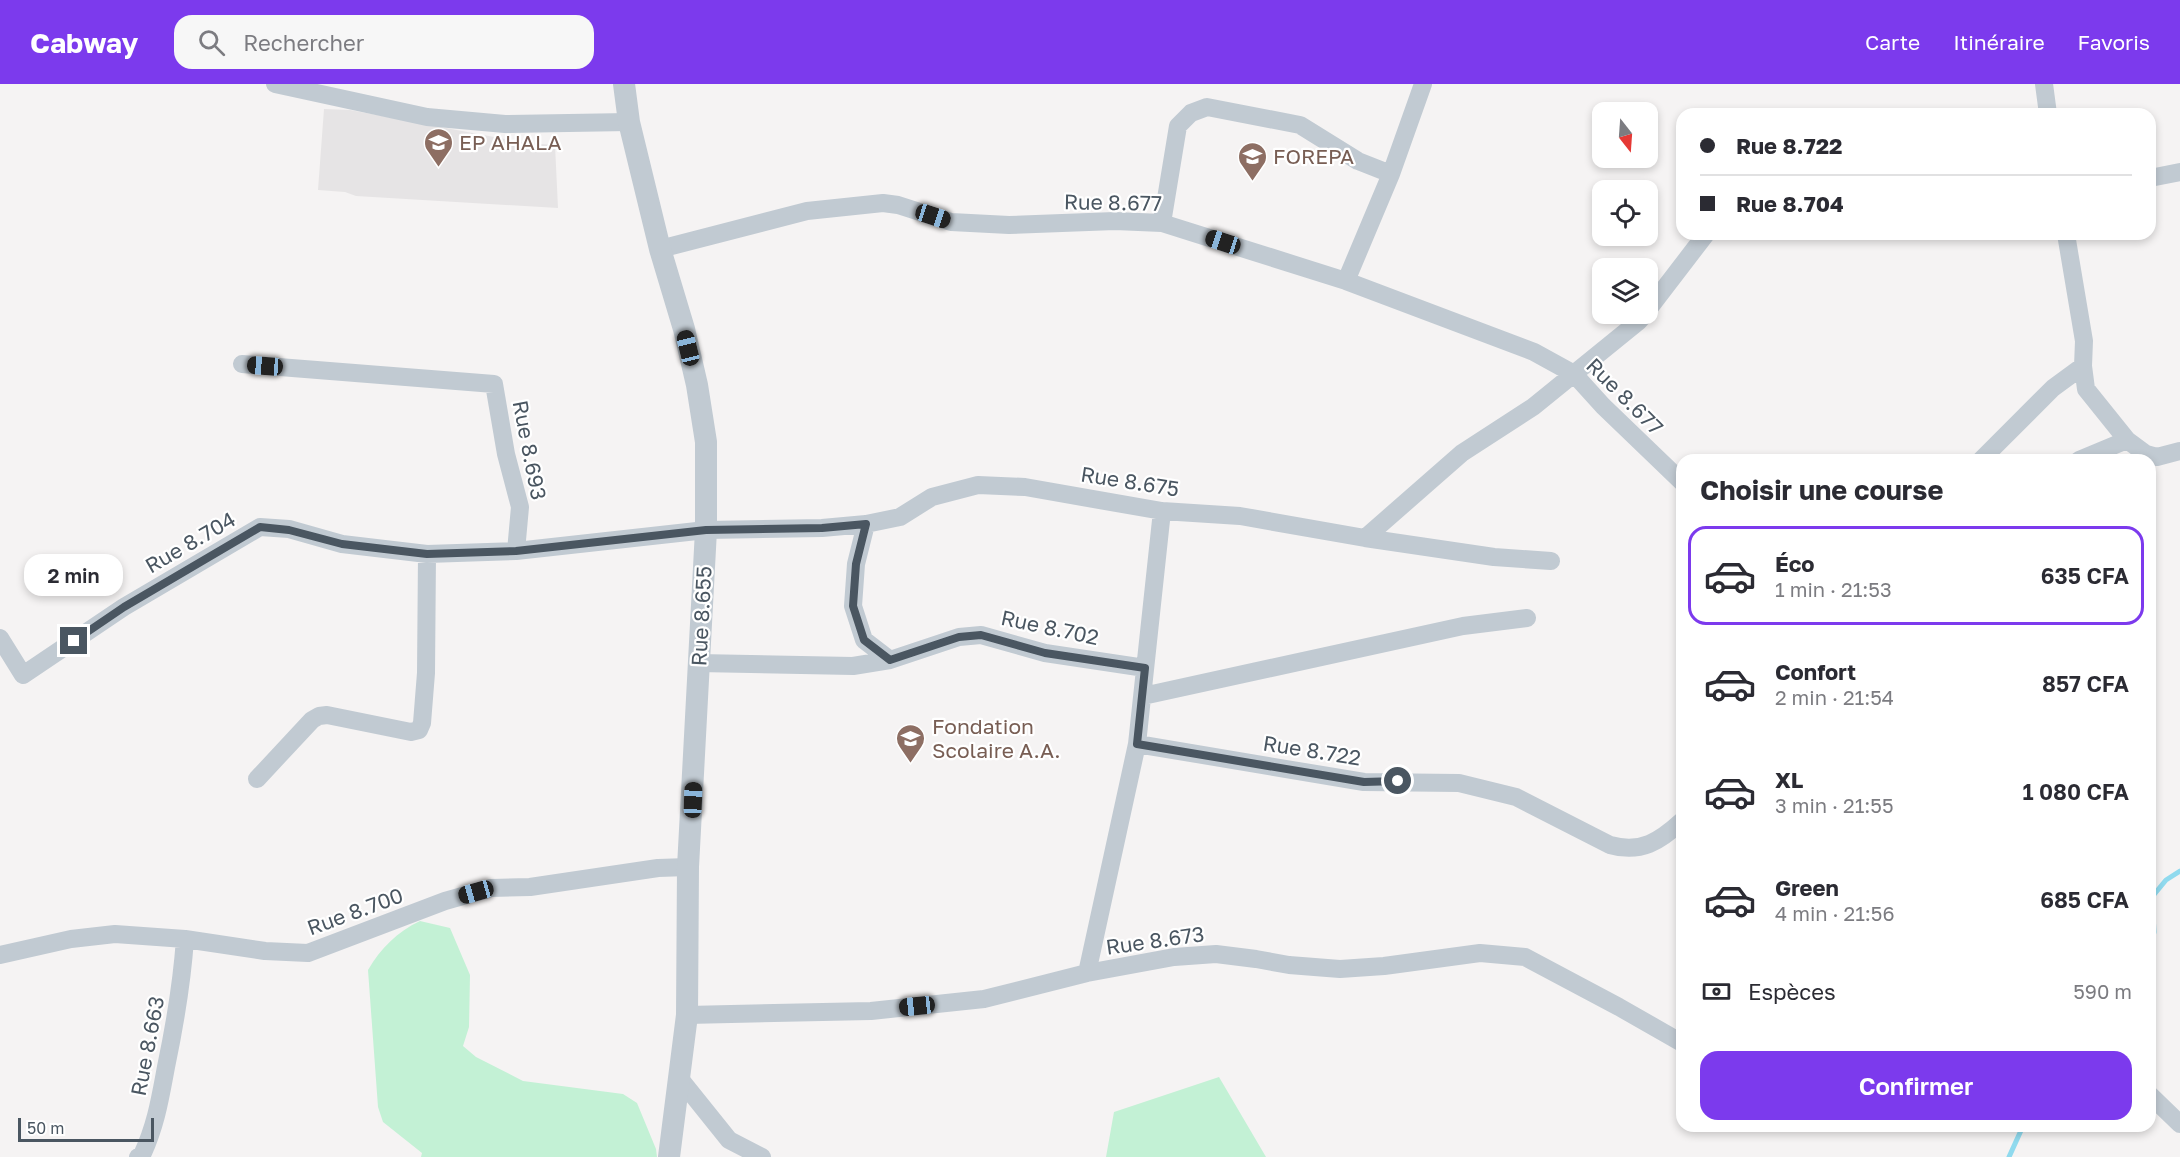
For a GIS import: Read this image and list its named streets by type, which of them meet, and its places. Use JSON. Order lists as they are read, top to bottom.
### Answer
{
  "streets": {
    "street": [
      "Rue 8.677",
      "Rue 8.693",
      "Rue 8.675",
      "Rue 8.704",
      "Rue 8.655",
      "Rue 8.702",
      "Rue 8.722",
      "Rue 8.700",
      "Rue 8.673",
      "Rue 8.663"
    ]
  },
  "crossings": [
    ["Rue 8.677", "Rue 8.655"],
    ["Rue 8.693", "Rue 8.704"],
    ["Rue 8.675", "Rue 8.655"],
    ["Rue 8.655", "Rue 8.702"],
    ["Rue 8.655", "Rue 8.700"],
    ["Rue 8.655", "Rue 8.673"],
    ["Rue 8.700", "Rue 8.663"]
  ],
  "places": {
    "school or university": ["EP AHALA", "FOREPA", "Fondation Scolaire A.A."]
  },
  "scale_bar": "50 m",
  "north": "bottom",
  "page": {
    "header": "Cabway",
    "search": "Rechercher",
    "nav": ["Carte", "Itinéraire", "Favoris"],
    "banner": ["Rue 8.722", "Rue 8.704"],
    "heading": "Choisir une course",
    "list": [
      {
        "name": "Éco",
        "note": "1 min · 21:53",
        "value": "635 CFA"
      },
      {
        "name": "Confort",
        "note": "2 min · 21:54",
        "value": "857 CFA"
      },
      {
        "name": "XL",
        "note": "3 min · 21:55",
        "value": "1 080 CFA"
      },
      {
        "name": "Green",
        "note": "4 min · 21:56",
        "value": "685 CFA"
      }
    ],
    "bubble": "2 min",
    "pay": ["Espèces", "590 m"],
    "buttons": "Confirmer",
    "scale": "50 m"
  }
}
